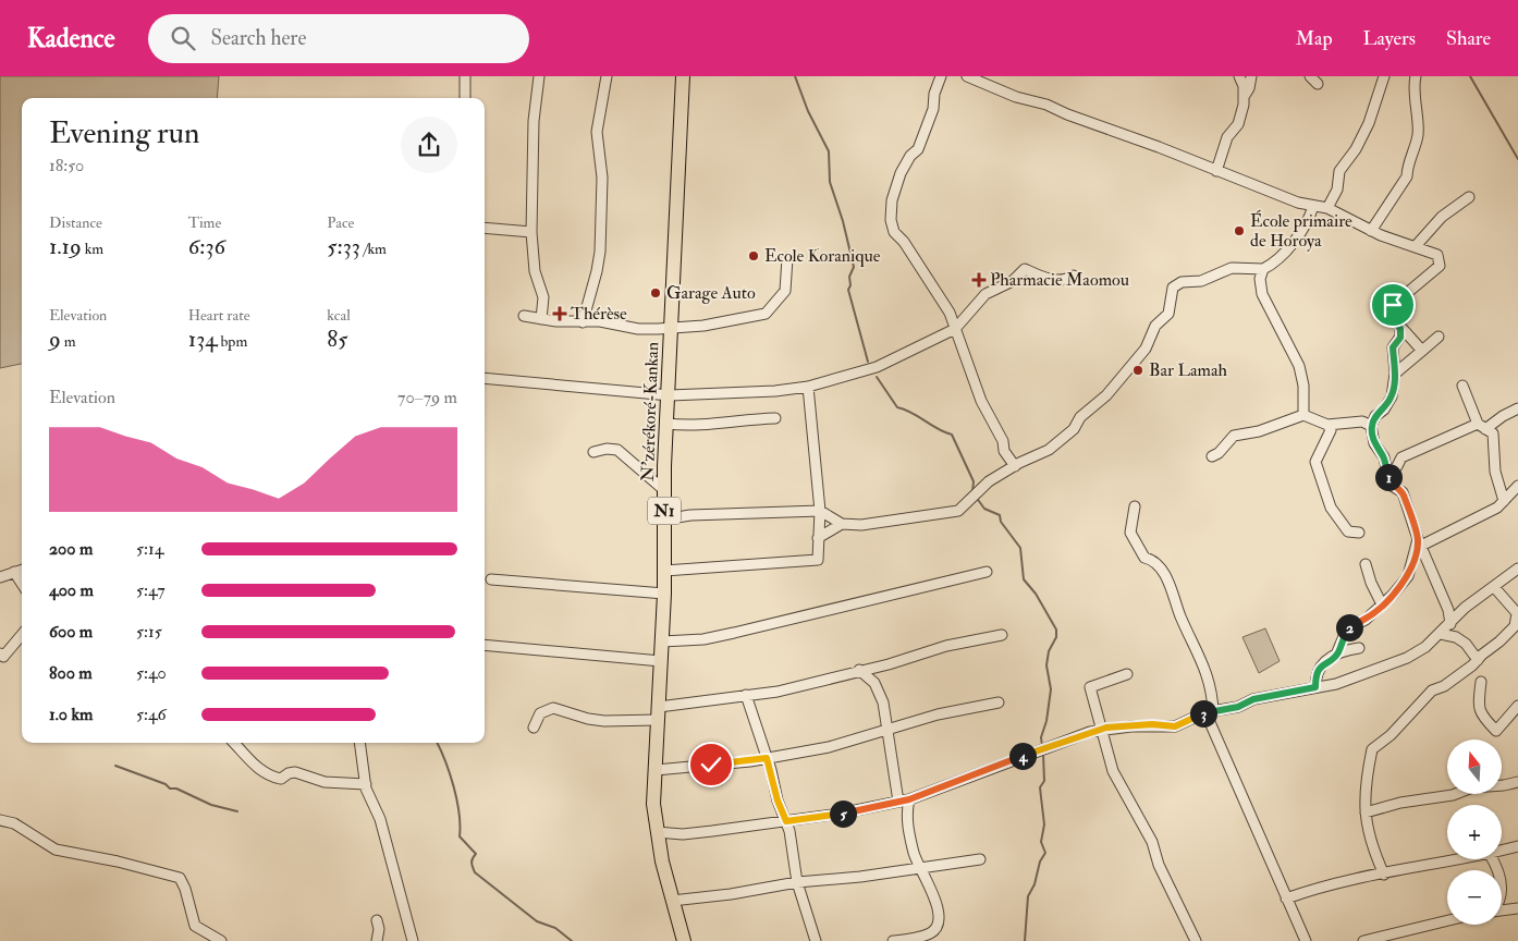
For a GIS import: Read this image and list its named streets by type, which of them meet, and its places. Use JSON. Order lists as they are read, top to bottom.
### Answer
{
  "streets": {
    "highway": ["N'zérékoré-Kankan", "N1"]
  },
  "places": {
    "other": [
      "École primaire de Horoya",
      "Ecole Koranique",
      "Garage Auto",
      "Bar Lamah"
    ],
    "health": ["Pharmacie Maomou", "Thérèse"]
  },
  "north": "top",
  "page": {
    "header": "Kadence",
    "search": "Search here",
    "nav": ["Map", "Layers", "Share"],
    "heading": ["Evening run", "18:50"],
    "stats": [
      ["Distance", "1.19 km"],
      ["Time", "6:36"],
      ["Pace", "5:33 /km"],
      ["Elevation", "9 m"],
      ["Heart rate", "134 bpm"],
      ["kcal", "85"]
    ],
    "chart": ["Elevation", "70–79 m"],
    "pins": [
      "1",
      "2",
      "3",
      "4",
      "5"
    ],
    "list": [
      {
        "name": "200 m",
        "note": "5:14"
      },
      {
        "name": "400 m",
        "note": "5:47"
      },
      {
        "name": "600 m",
        "note": "5:15"
      },
      {
        "name": "800 m",
        "note": "5:40"
      },
      {
        "name": "1.0 km",
        "note": "5:46"
      }
    ],
    "map_buttons": ["+", "−"]
  }
}
